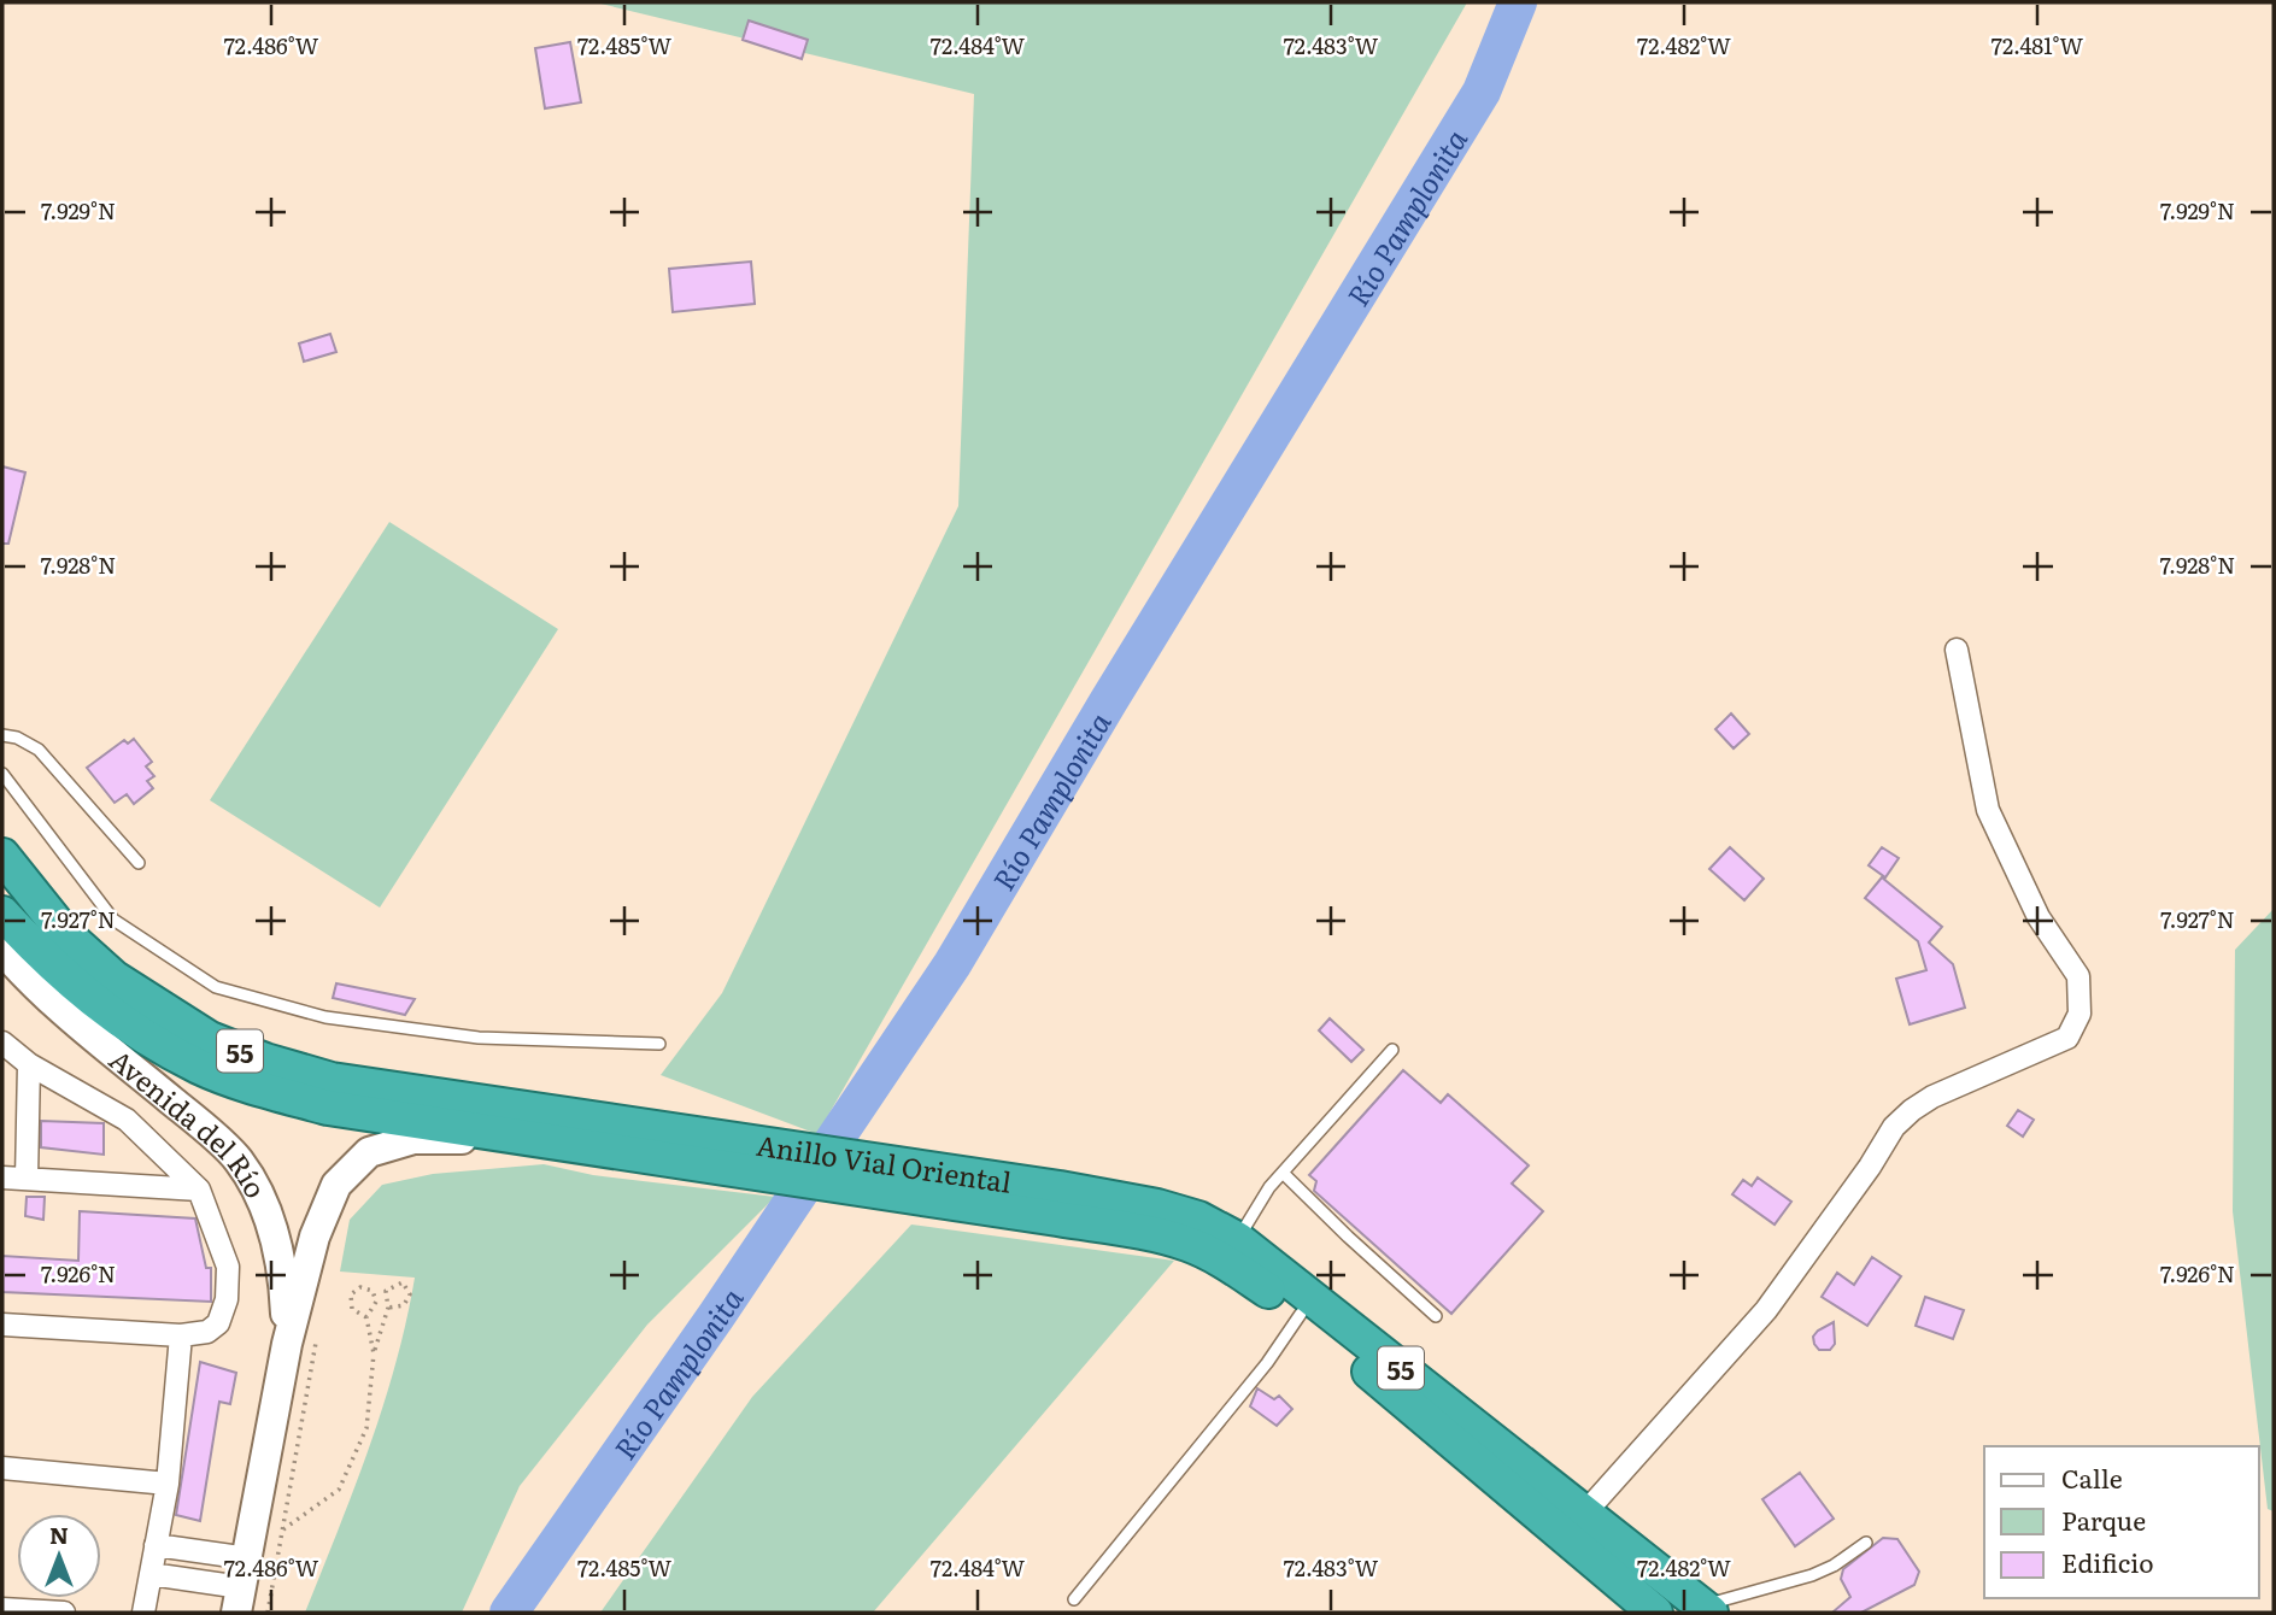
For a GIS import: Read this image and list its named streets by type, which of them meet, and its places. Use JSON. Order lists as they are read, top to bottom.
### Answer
{
  "streets": {
    "highway": ["55", "Anillo Vial Oriental"],
    "main road": ["Avenida del Río"]
  },
  "crossings": [
    ["Avenida del Río", "Anillo Vial Oriental"]
  ],
  "water": ["Río Pamplonita"],
  "legend": ["Calle", "Parque", "Edificio"],
  "north": "top",
  "coordinates": [
    "72.486°W",
    "72.485°W",
    "72.484°W",
    "72.483°W",
    "72.482°W",
    "72.481°W",
    "7.929°N",
    "7.928°N",
    "7.927°N",
    "7.926°N"
  ]
}
